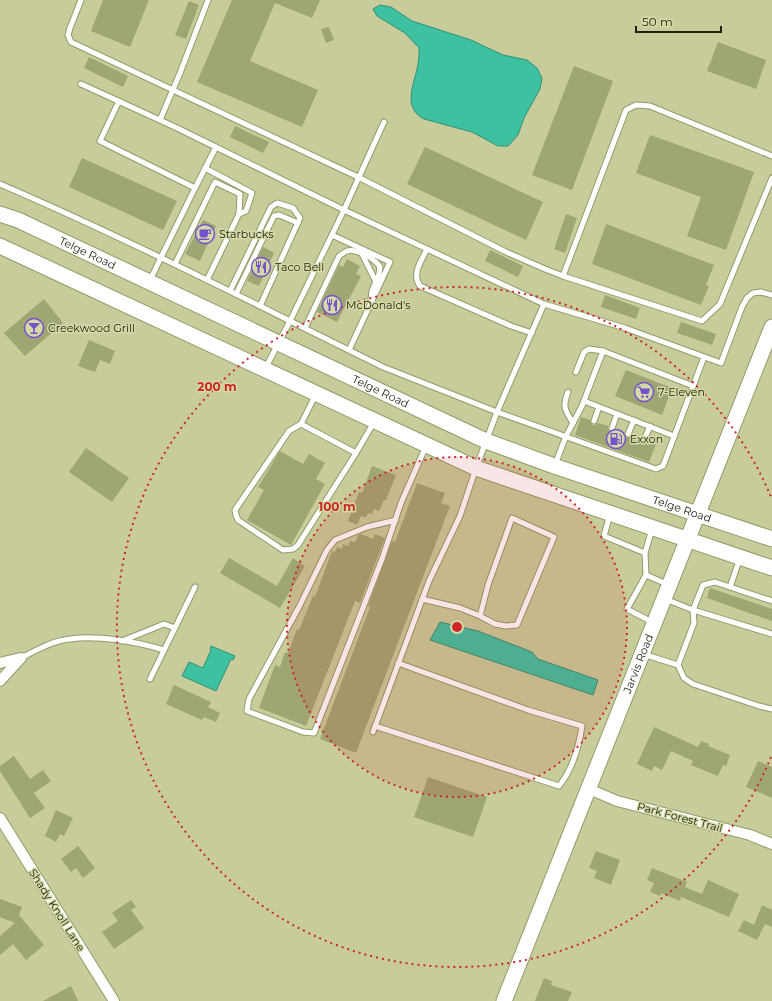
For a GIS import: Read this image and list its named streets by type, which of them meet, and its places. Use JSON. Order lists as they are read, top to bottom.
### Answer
{
  "streets": {
    "main road": ["Telge Road", "Jarvis Road"],
    "street": ["Park Forest Trail", "Shady Knoll Lane"]
  },
  "crossings": [
    ["Telge Road", "Jarvis Road"],
    ["Jarvis Road", "Park Forest Trail"]
  ],
  "places": {
    "cafe": ["Starbucks"],
    "restaurant": ["Taco Bell", "McDonald's"],
    "bar": ["Creekwood Grill"],
    "supermarket": ["7-Eleven"],
    "fuel station": ["Exxon"]
  },
  "scale_bar": "50 m",
  "rings": ["200 m", "100 m"]
}
